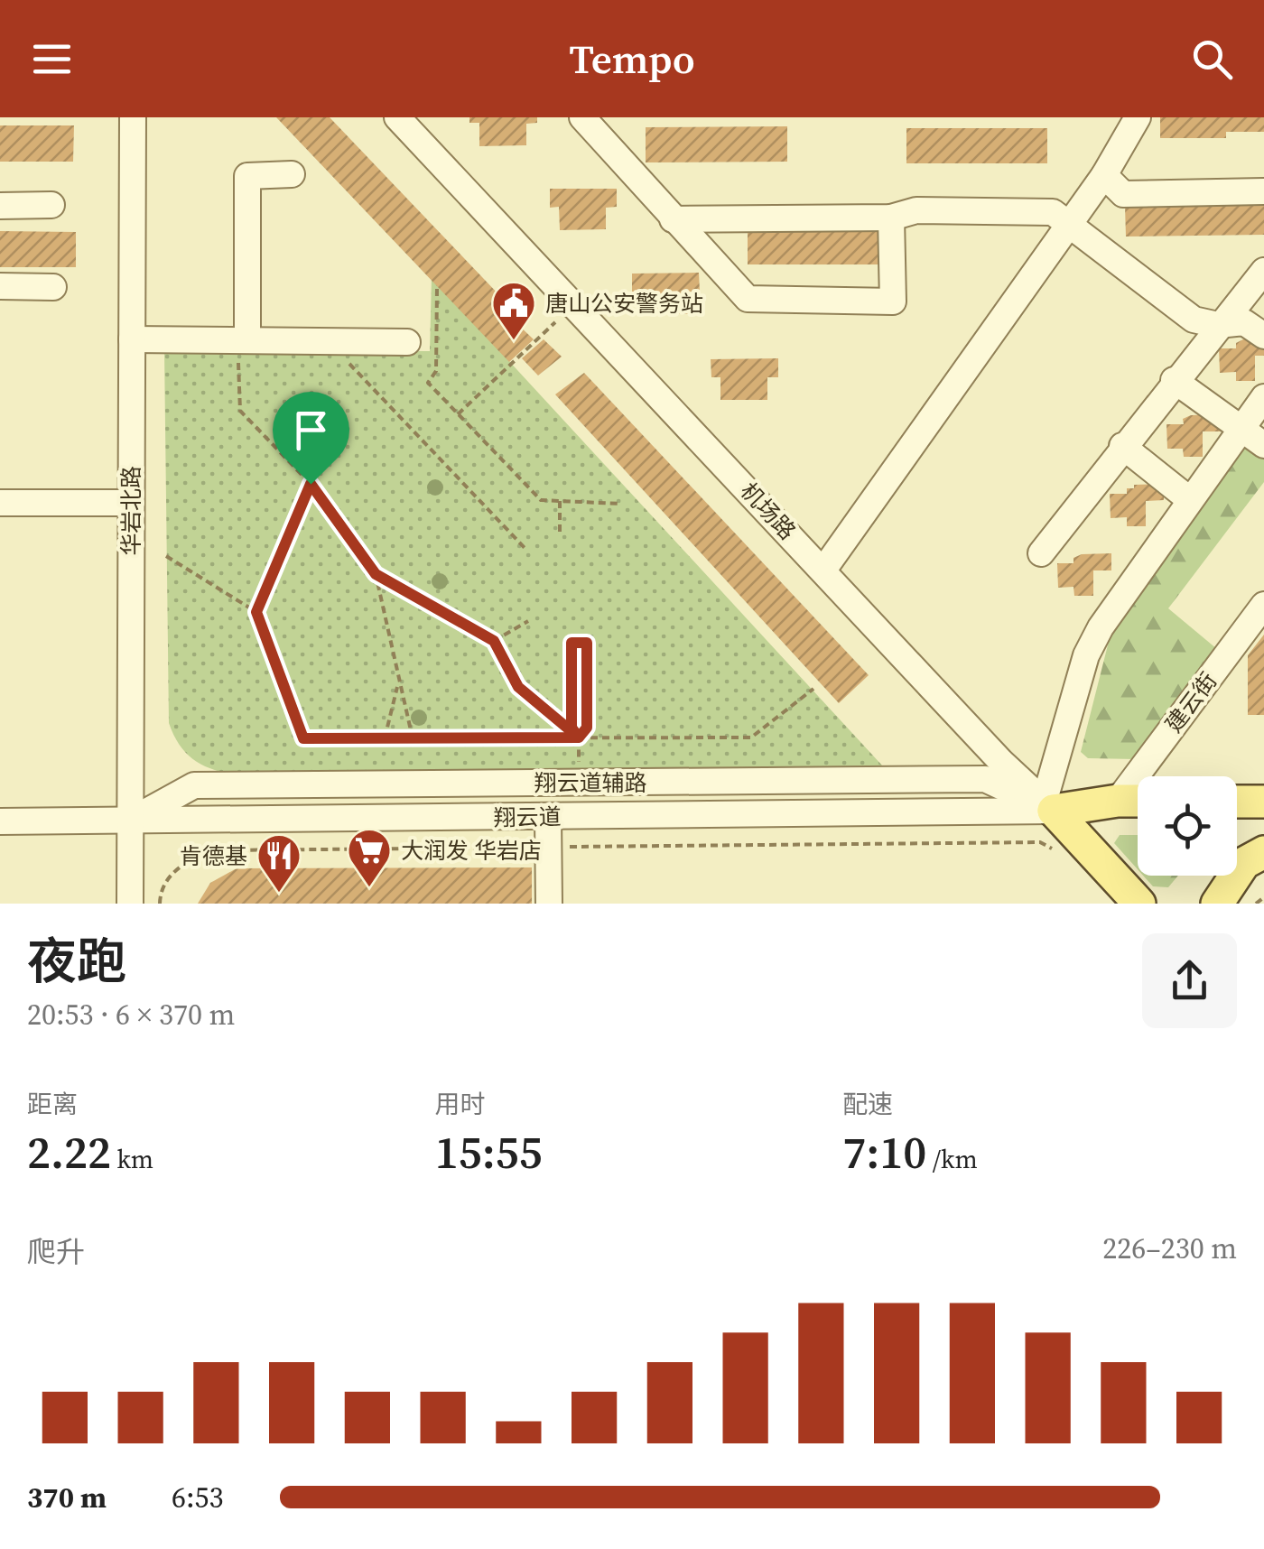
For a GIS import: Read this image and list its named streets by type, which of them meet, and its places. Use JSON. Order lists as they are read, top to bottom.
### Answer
{
  "streets": {
    "main road": ["机场路"],
    "street": [
      "华岩北路",
      "建云街",
      "翔云道辅路",
      "翔云道"
    ]
  },
  "crossings": [
    ["华岩北路", "翔云道辅路"],
    ["华岩北路", "翔云道"],
    ["机场路", "翔云道辅路"],
    ["机场路", "翔云道"],
    ["翔云道辅路", "翔云道"]
  ],
  "places": {
    "public building": ["唐山公安警务站"],
    "supermarket": ["大润发 华岩店"],
    "restaurant": ["肯德基"]
  },
  "page": {
    "header": "Tempo",
    "heading": ["夜跑", "20:53 · 6 × 370 m"],
    "stats": [
      ["距离", "2.22 km"],
      ["用时", "15:55"],
      ["配速", "7:10 /km"]
    ],
    "chart": ["爬升", "226–230 m"],
    "list": [
      {
        "name": "370 m",
        "note": "6:53"
      }
    ]
  }
}
